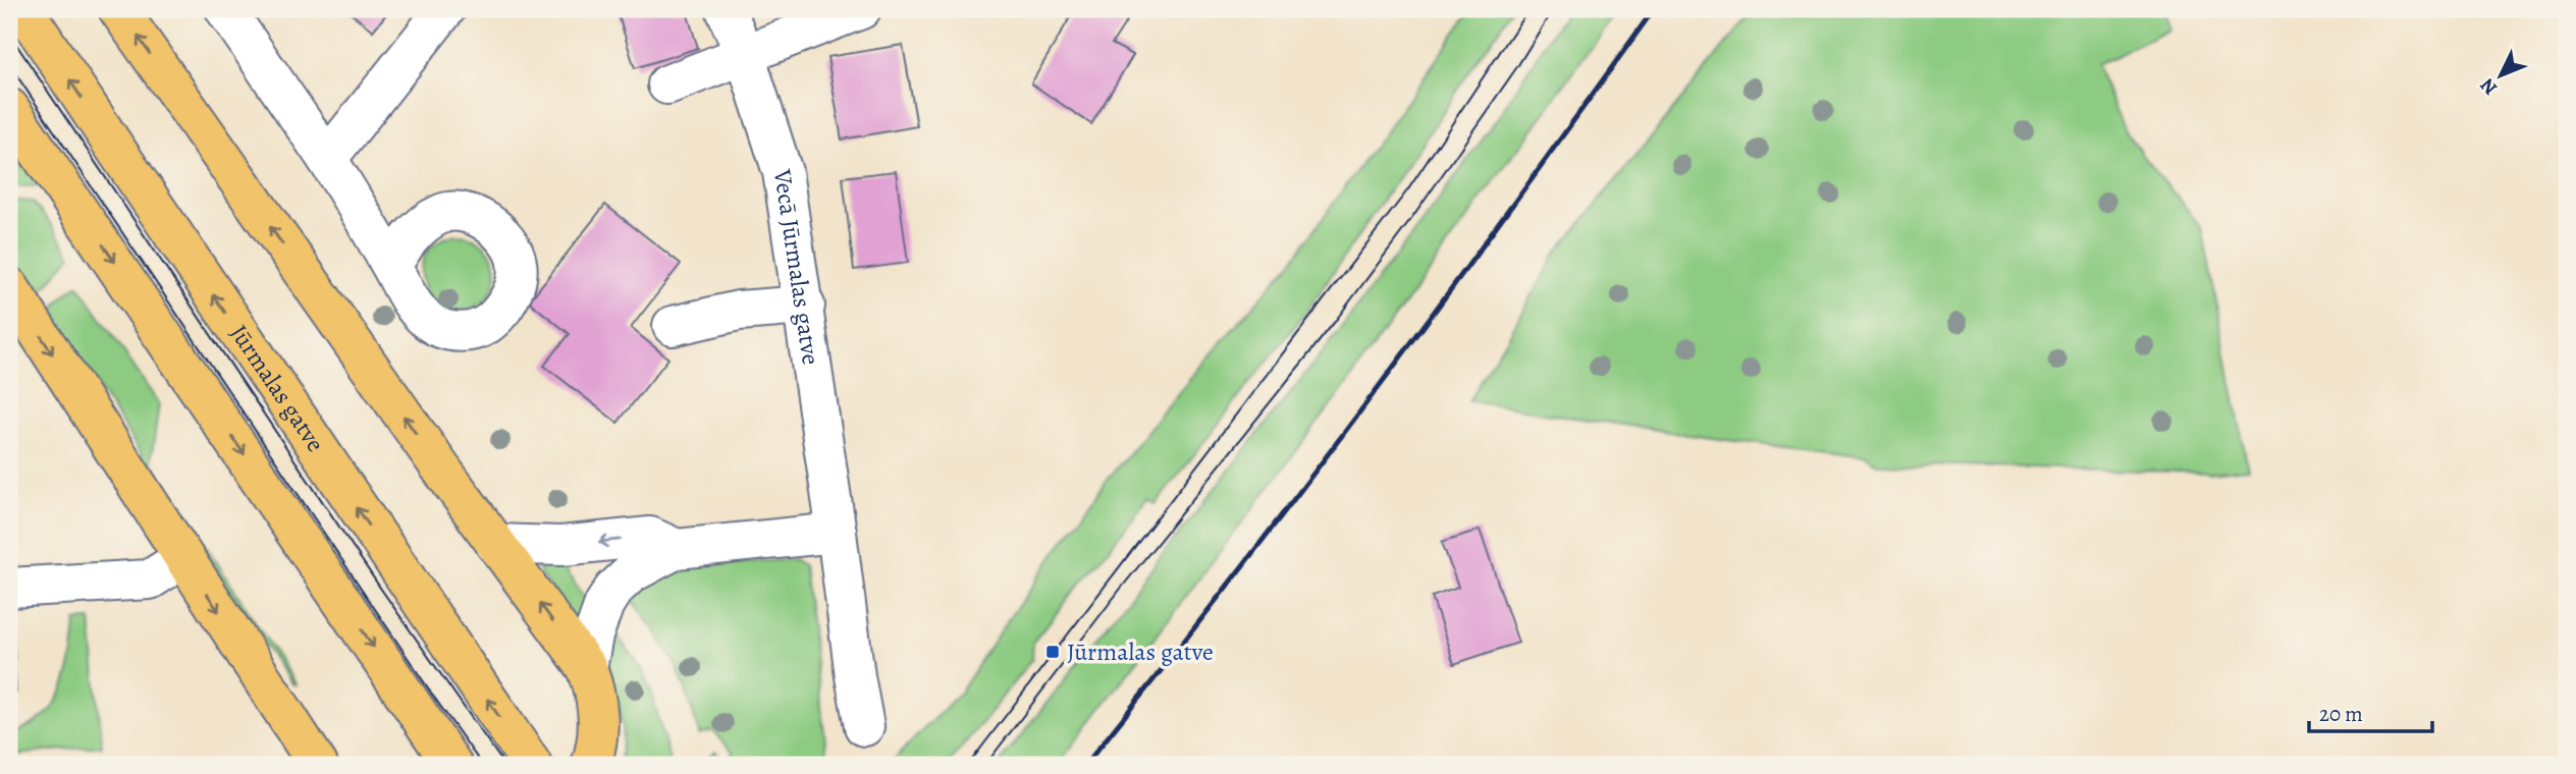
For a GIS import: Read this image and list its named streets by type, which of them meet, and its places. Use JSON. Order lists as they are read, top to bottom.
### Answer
{
  "streets": {
    "main road": ["Jūrmalas gatve"],
    "street": ["Vecā Jūrmalas gatve"]
  },
  "places": {
    "transit": ["Jūrmalas gatve"]
  },
  "scale_bar": "20 m",
  "north": "bottom left"
}
